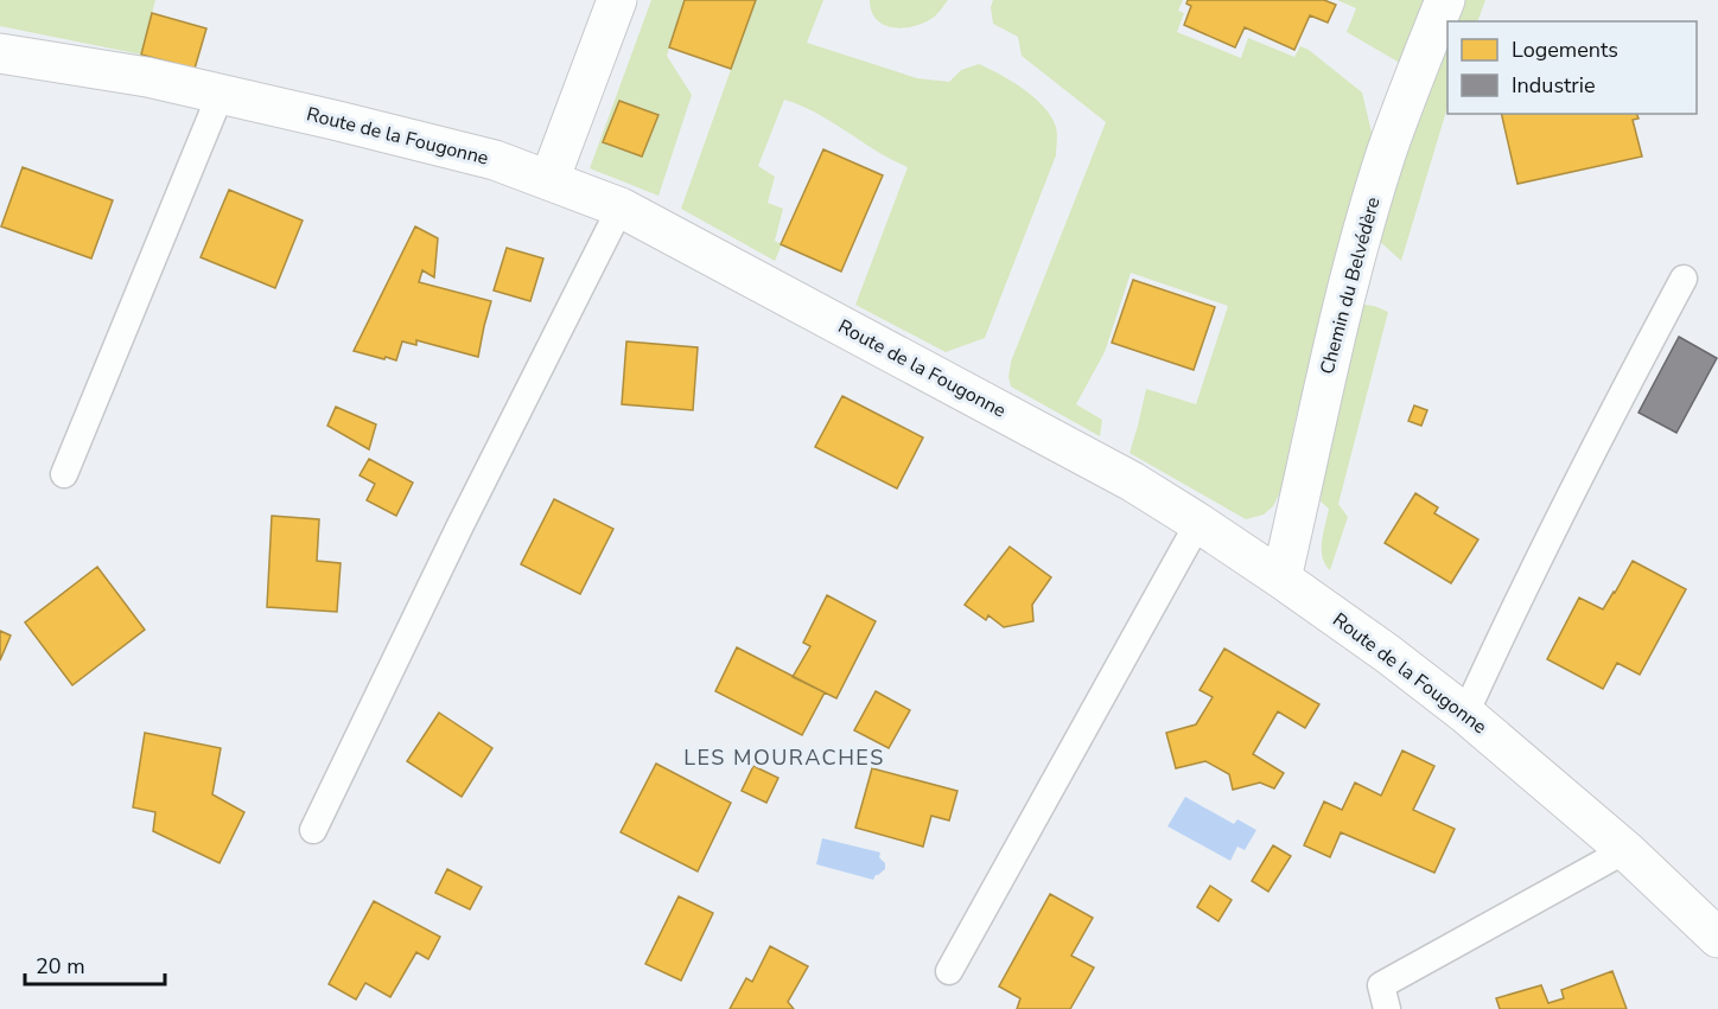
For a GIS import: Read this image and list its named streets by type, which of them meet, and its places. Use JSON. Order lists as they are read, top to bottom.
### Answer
{
  "streets": {
    "street": ["Route de la Fougonne", "Chemin du Belvédère"]
  },
  "crossings": [
    ["Route de la Fougonne", "Chemin du Belvédère"]
  ],
  "districts": ["LES MOURACHES"],
  "legend": ["Logements", "Industrie"],
  "scale_bar": "20 m"
}
